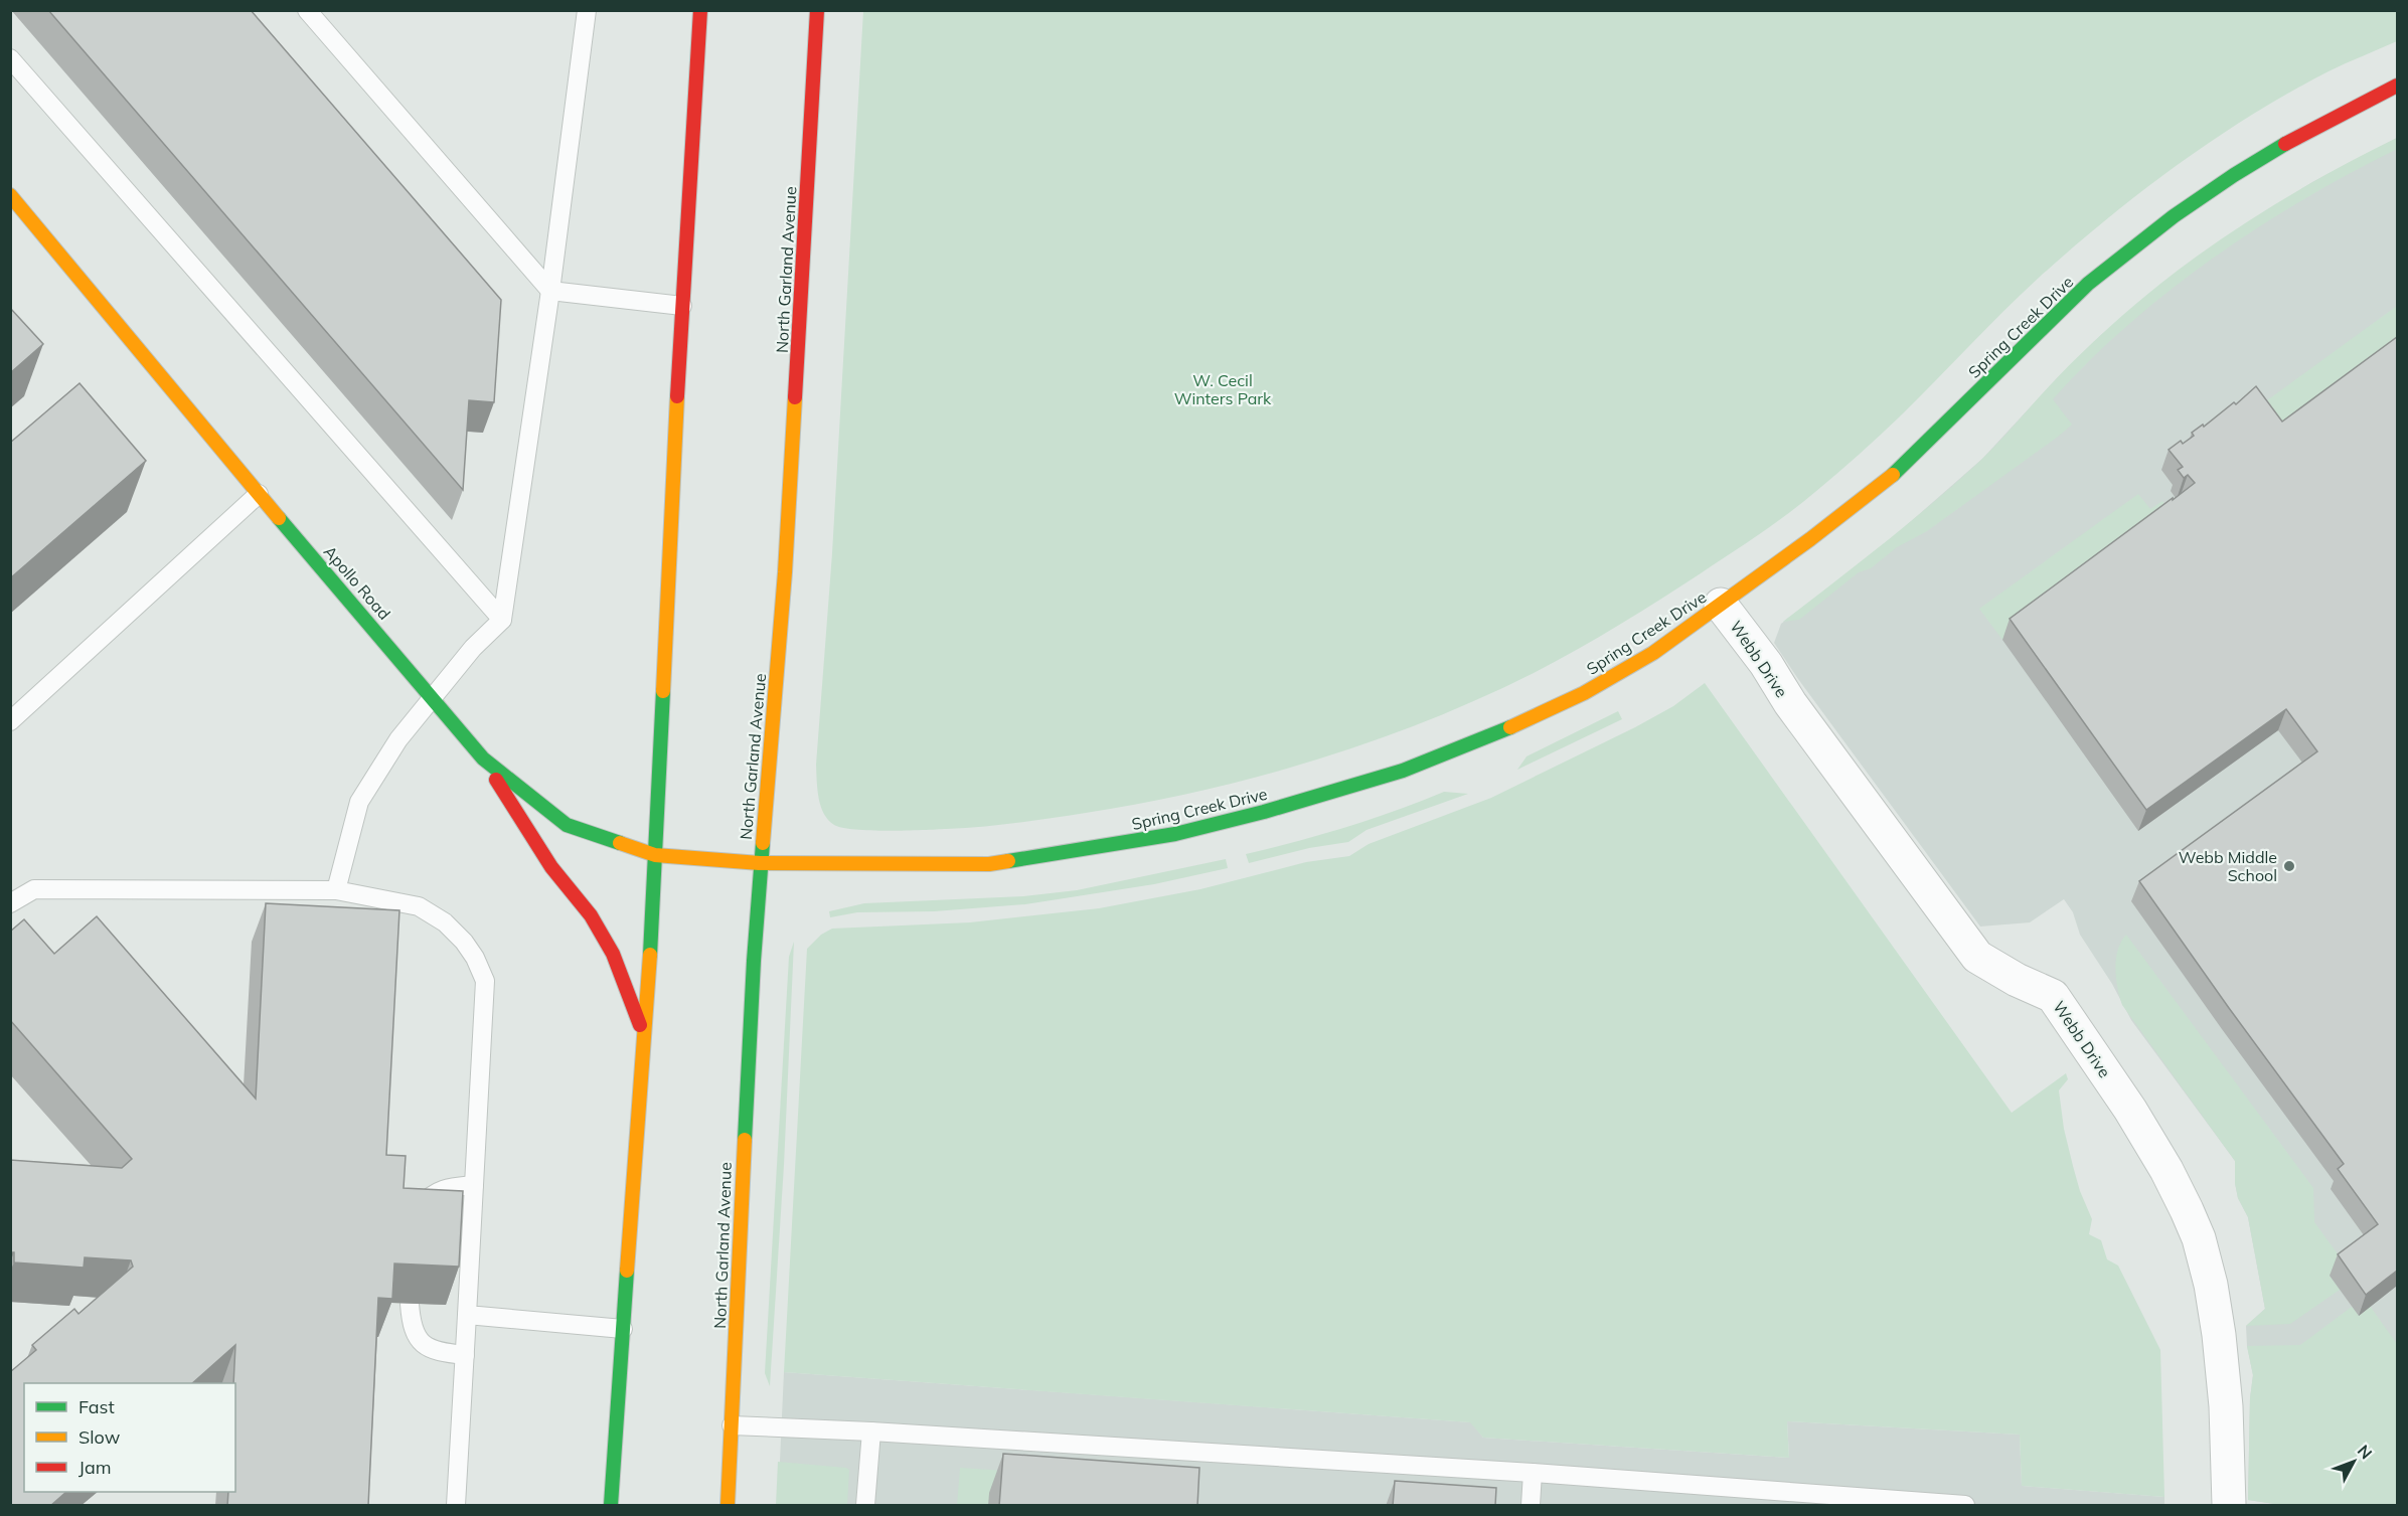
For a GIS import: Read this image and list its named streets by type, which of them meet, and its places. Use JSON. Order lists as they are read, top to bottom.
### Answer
{
  "streets": {
    "main road": ["North Garland Avenue", "Spring Creek Drive", "Apollo Road"],
    "street": ["Webb Drive"]
  },
  "crossings": [
    ["North Garland Avenue", "Spring Creek Drive"],
    ["North Garland Avenue", "Apollo Road"],
    ["Spring Creek Drive", "Apollo Road"],
    ["Spring Creek Drive", "Webb Drive"]
  ],
  "parks": ["W. Cecil Winters Park"],
  "places": ["Webb Middle School"],
  "legend": ["Fast", "Slow", "Jam"],
  "north": "top right"
}
